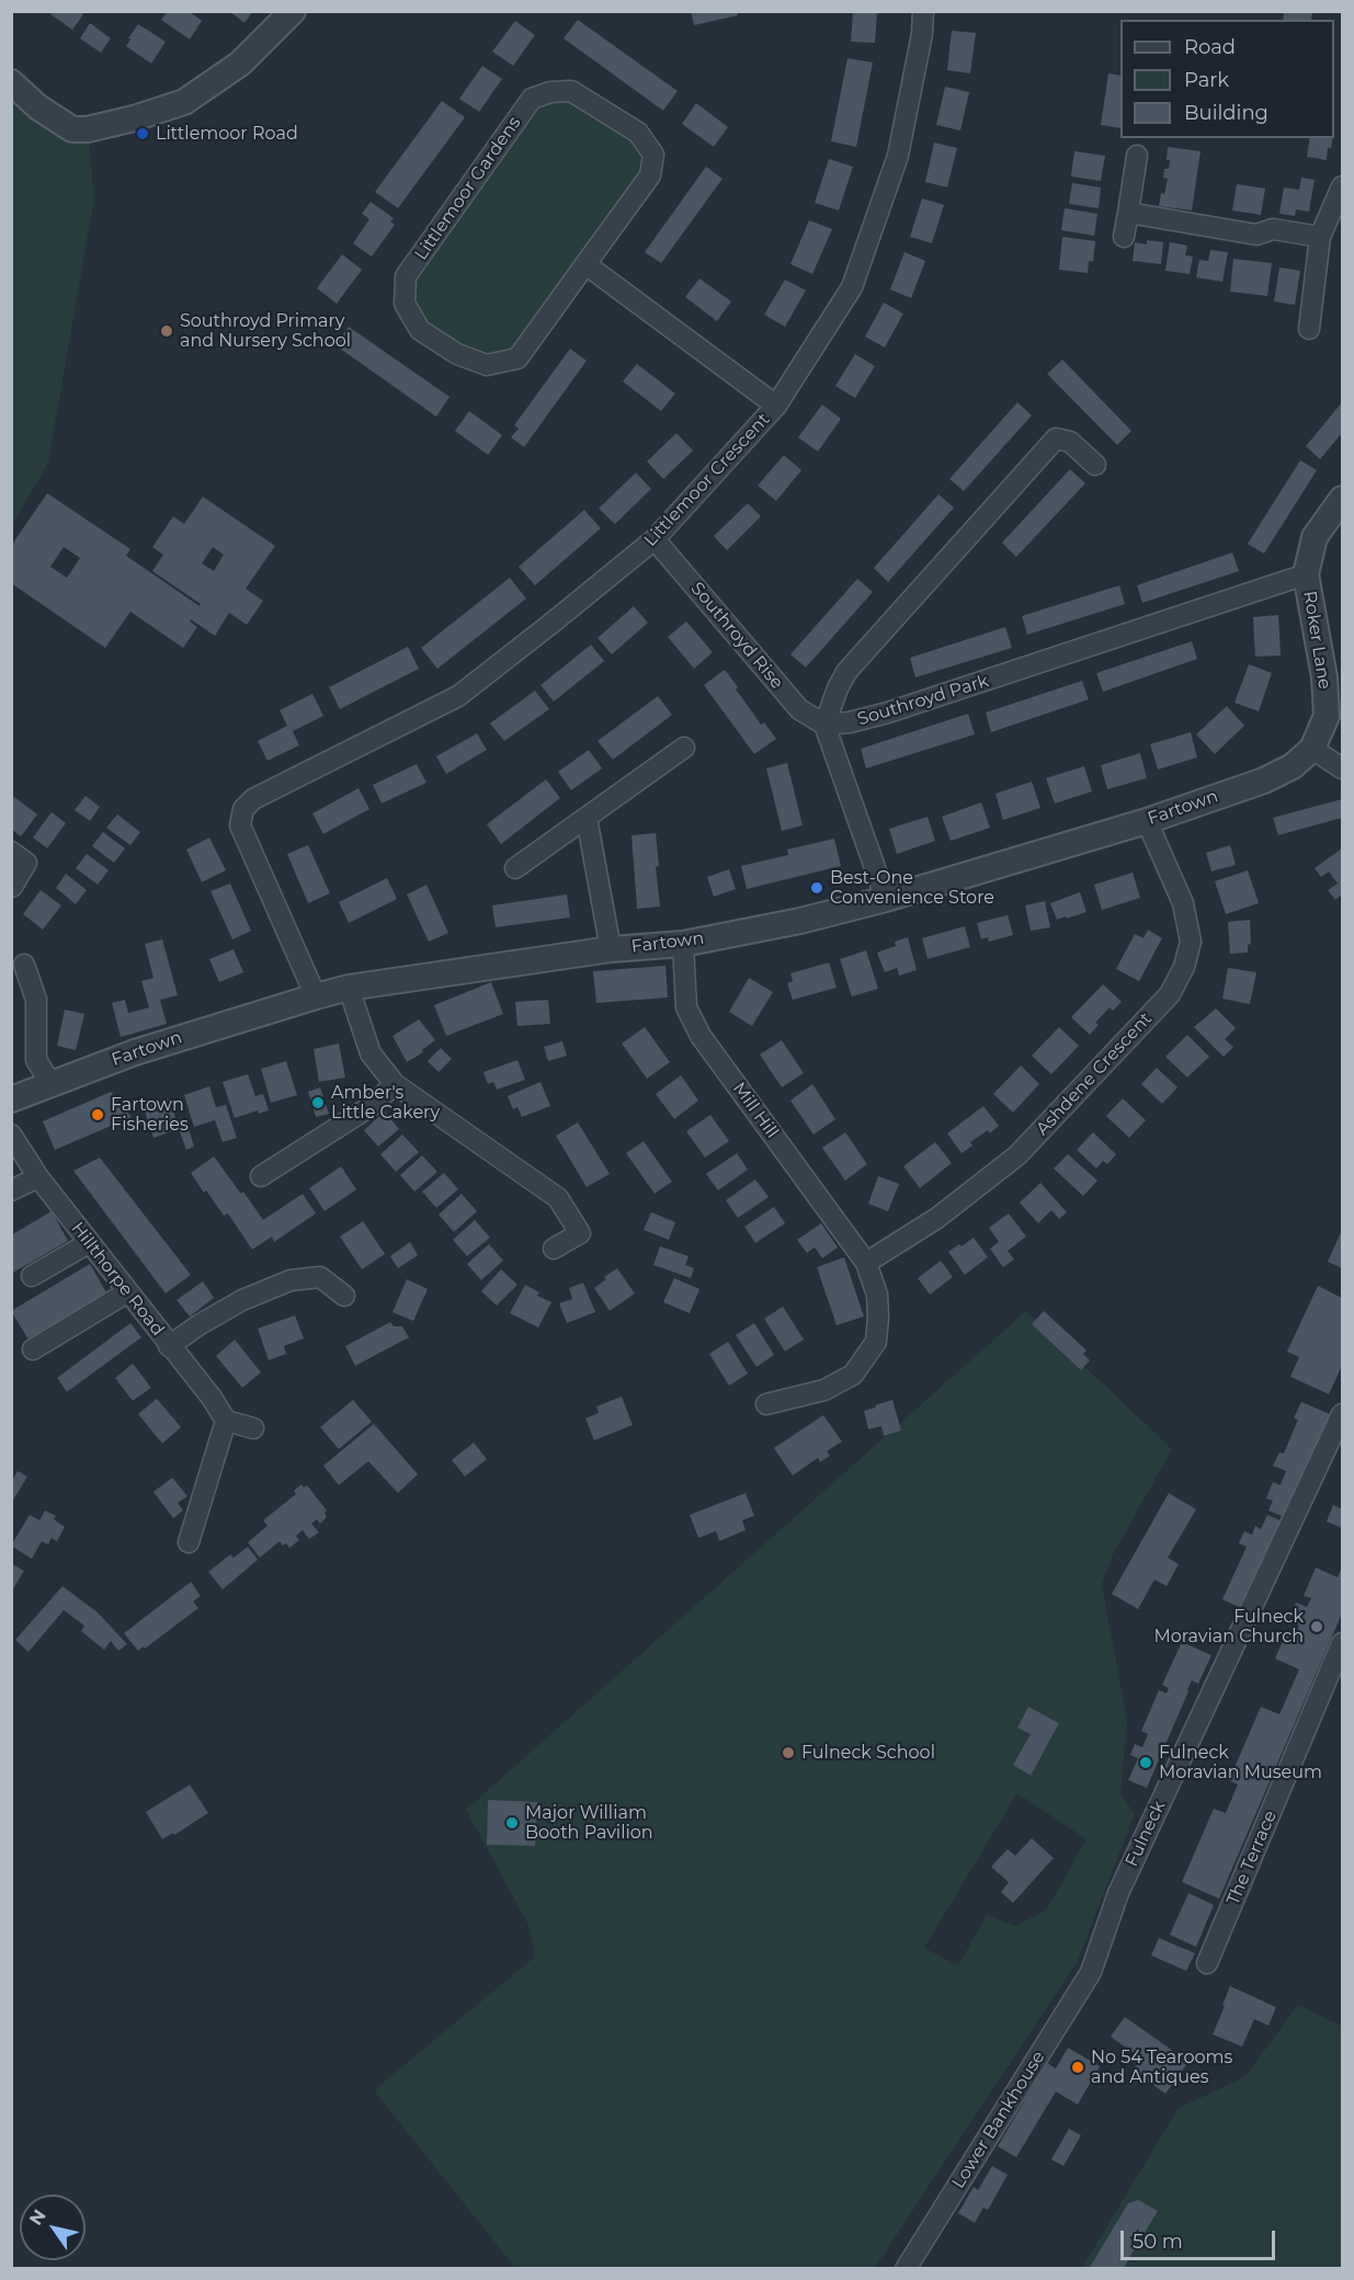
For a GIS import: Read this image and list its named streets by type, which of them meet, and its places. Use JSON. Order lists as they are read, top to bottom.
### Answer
{
  "streets": {
    "street": [
      "Littlemoor Gardens",
      "Littlemoor Crescent",
      "Southroyd Rise",
      "Roker Lane",
      "Southroyd Park",
      "Fartown",
      "Ashdene Crescent",
      "Mill Hill",
      "Hillthorpe Road",
      "Fulneck",
      "The Terrace",
      "Lower Bankhouse"
    ]
  },
  "crossings": [
    ["Littlemoor Crescent", "Southroyd Rise"],
    ["Littlemoor Crescent", "Fartown"],
    ["Southroyd Rise", "Southroyd Park"],
    ["Roker Lane", "Southroyd Park"],
    ["Roker Lane", "Fartown"],
    ["Fartown", "Ashdene Crescent"],
    ["Fartown", "Mill Hill"],
    ["Ashdene Crescent", "Mill Hill"],
    ["Fulneck", "Lower Bankhouse"]
  ],
  "places": [
    "Littlemoor Road",
    "Southroyd Primary and Nursery School",
    "Best-One Convenience Store",
    "Amber's Little Cakery",
    "Fartown Fisheries",
    "Fulneck Moravian Church",
    "Fulneck School",
    "Fulneck Moravian Museum",
    "Major William Booth Pavilion",
    "No 54 Tearooms and Antiques"
  ],
  "legend": ["Road", "Park", "Building"],
  "scale_bar": "50 m",
  "north": "top left"
}
